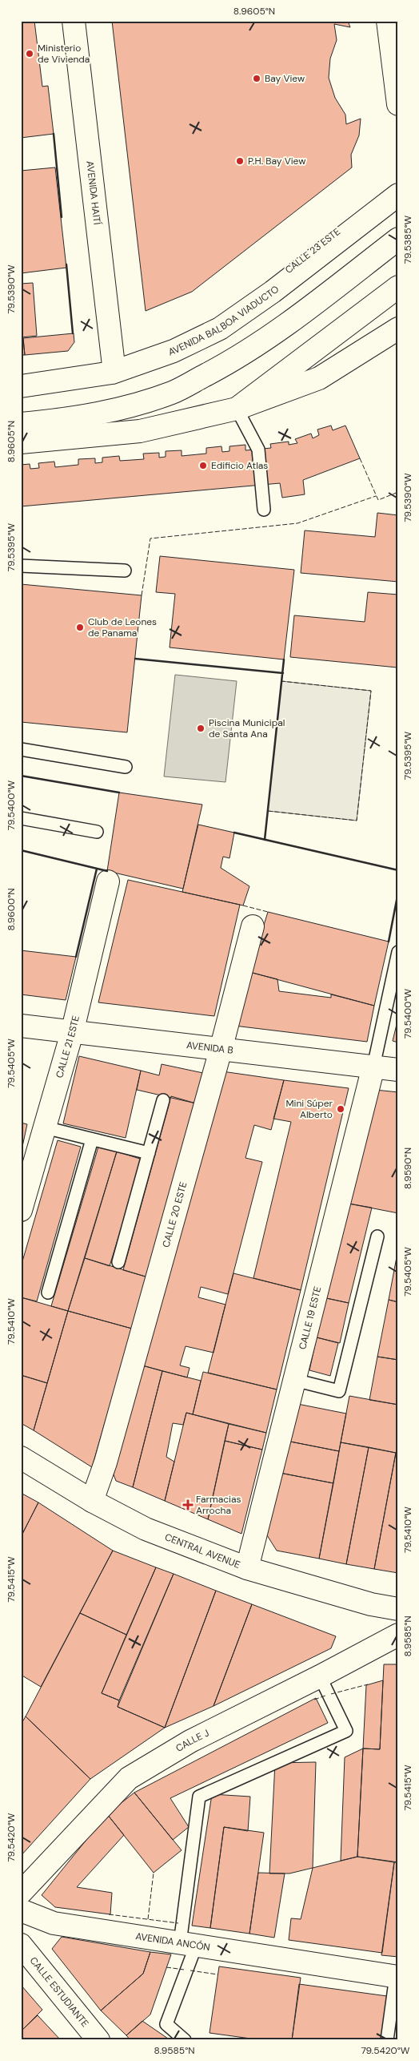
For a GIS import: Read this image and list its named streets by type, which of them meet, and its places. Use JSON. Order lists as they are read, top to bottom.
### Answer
{
  "streets": {
    "main road": [
      "AVENIDA HAITÍ",
      "CALLE 23 ESTE",
      "AVENIDA BALBOA VIADUCTO",
      "CALLE 21 ESTE",
      "AVENIDA B",
      "CALLE 20 ESTE",
      "CALLE 19 ESTE",
      "CENTRAL AVENUE",
      "CALLE J",
      "AVENIDA ANCÓN",
      "CALLE ESTUDIANTE"
    ]
  },
  "crossings": [
    ["AVENIDA HAITÍ", "CALLE 23 ESTE"],
    ["CALLE 21 ESTE", "AVENIDA B"],
    ["AVENIDA B", "CALLE 20 ESTE"],
    ["AVENIDA B", "CALLE 19 ESTE"],
    ["CALLE 20 ESTE", "CENTRAL AVENUE"],
    ["CALLE 19 ESTE", "CENTRAL AVENUE"]
  ],
  "places": {
    "other": [
      "Ministerio de Vivienda",
      "Bay View",
      "P.H. Bay View",
      "Edificio Atlas",
      "Club de Leones de Panama",
      "Piscina Municipal de Santa Ana",
      "Mini Súper Alberto"
    ],
    "health": ["Farmacias Arrocha"]
  },
  "coordinates": [
    "8.9605°N",
    "79.5385°W",
    "79.5390°W",
    "79.5395°W",
    "79.5400°W",
    "8.9600°N",
    "79.5405°W",
    "8.9590°N",
    "79.5410°W",
    "79.5415°W",
    "8.9585°N",
    "79.5420°W"
  ]
}
